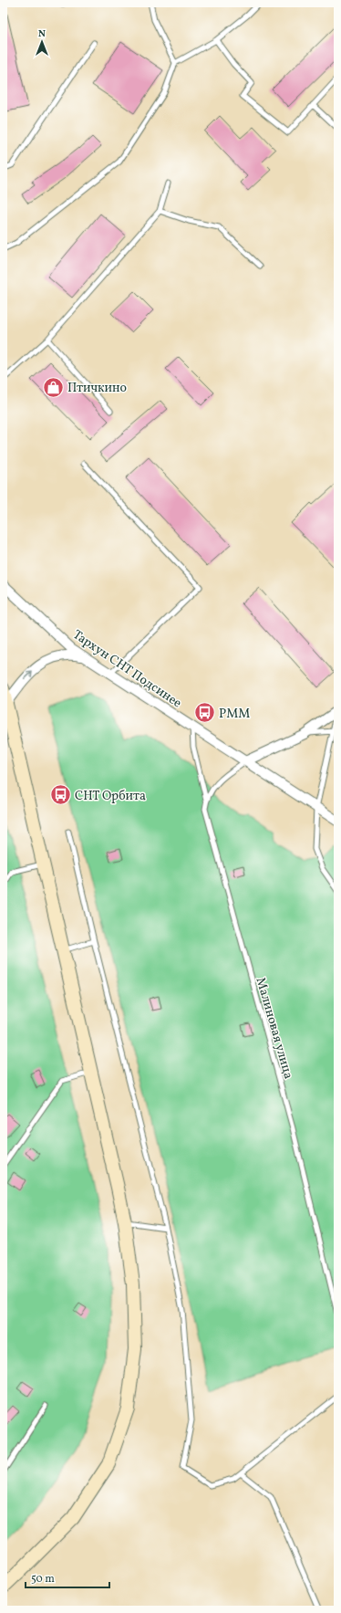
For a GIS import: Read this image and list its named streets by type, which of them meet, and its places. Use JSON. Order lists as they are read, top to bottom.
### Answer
{
  "streets": {
    "street": ["Тархун СНТ Подсинее"],
    "lane": ["Малиновая улица"]
  },
  "crossings": [
    ["Тархун СНТ Подсинее", "Малиновая улица"]
  ],
  "places": {
    "shop": ["Птичкино"],
    "bus stop": ["РММ", "СНТ Орбита"]
  },
  "scale_bar": "50 m",
  "north": "top"
}
